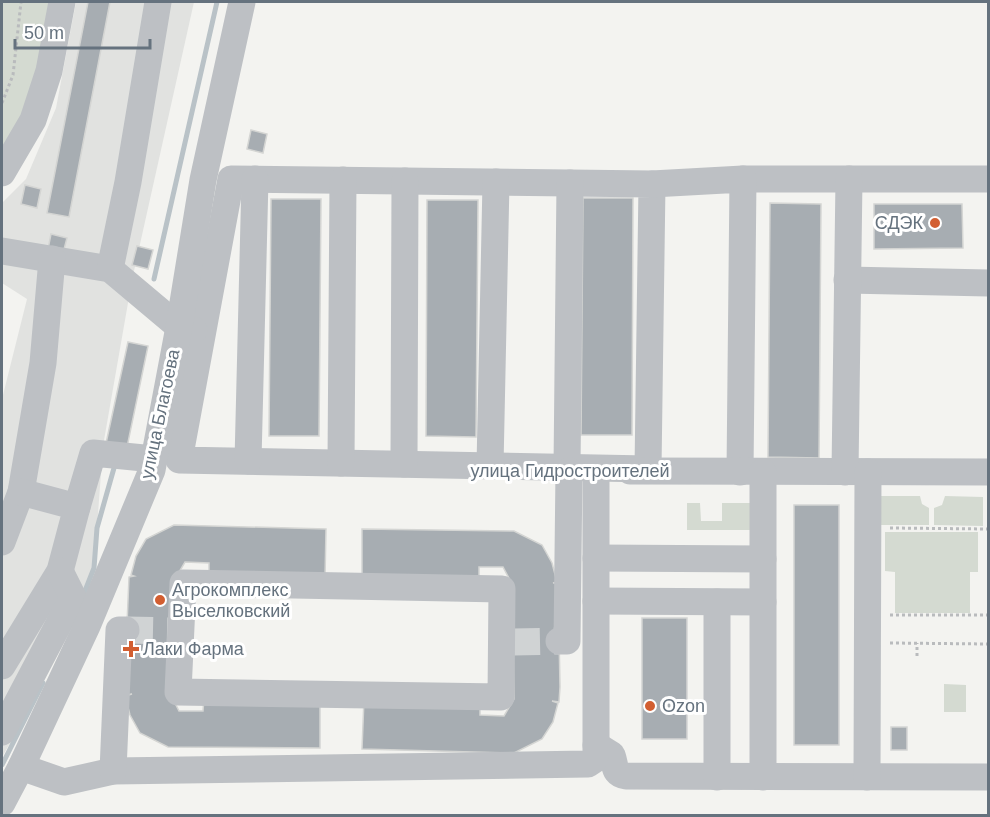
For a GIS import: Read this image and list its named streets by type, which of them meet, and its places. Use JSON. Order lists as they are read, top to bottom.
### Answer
{
  "streets": {
    "street": ["улица Благоева", "улица Гидростроителей"]
  },
  "crossings": [
    ["улица Благоева", "улица Гидростроителей"]
  ],
  "places": {
    "other": ["СДЭК", "Агрокомплекс Выселковский", "Ozon"],
    "health": ["Лаки Фарма"]
  },
  "scale_bar": "50 m"
}
